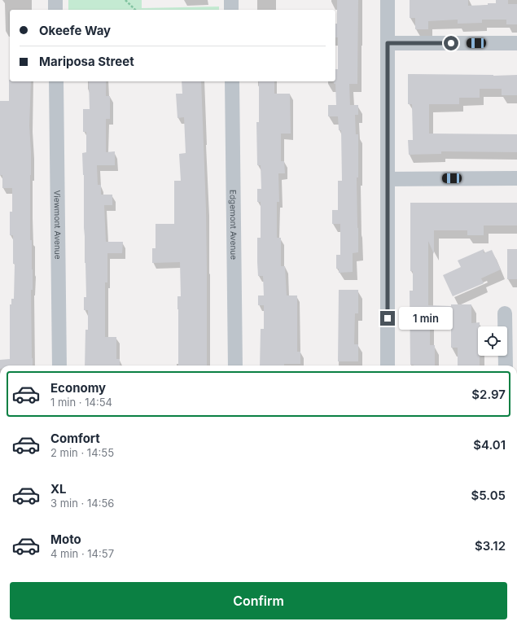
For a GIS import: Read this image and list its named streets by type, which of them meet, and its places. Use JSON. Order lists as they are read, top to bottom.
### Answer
{
  "streets": {
    "street": ["Viewmont Avenue", "Edgemont Avenue"]
  },
  "page": {
    "banner": ["Okeefe Way", "Mariposa Street"],
    "bubble": "1 min",
    "list": [
      {
        "name": "Economy",
        "note": "1 min · 14:54",
        "value": "$2.97"
      },
      {
        "name": "Comfort",
        "note": "2 min · 14:55",
        "value": "$4.01"
      },
      {
        "name": "XL",
        "note": "3 min · 14:56",
        "value": "$5.05"
      },
      {
        "name": "Moto",
        "note": "4 min · 14:57",
        "value": "$3.12"
      }
    ],
    "buttons": "Confirm"
  }
}
